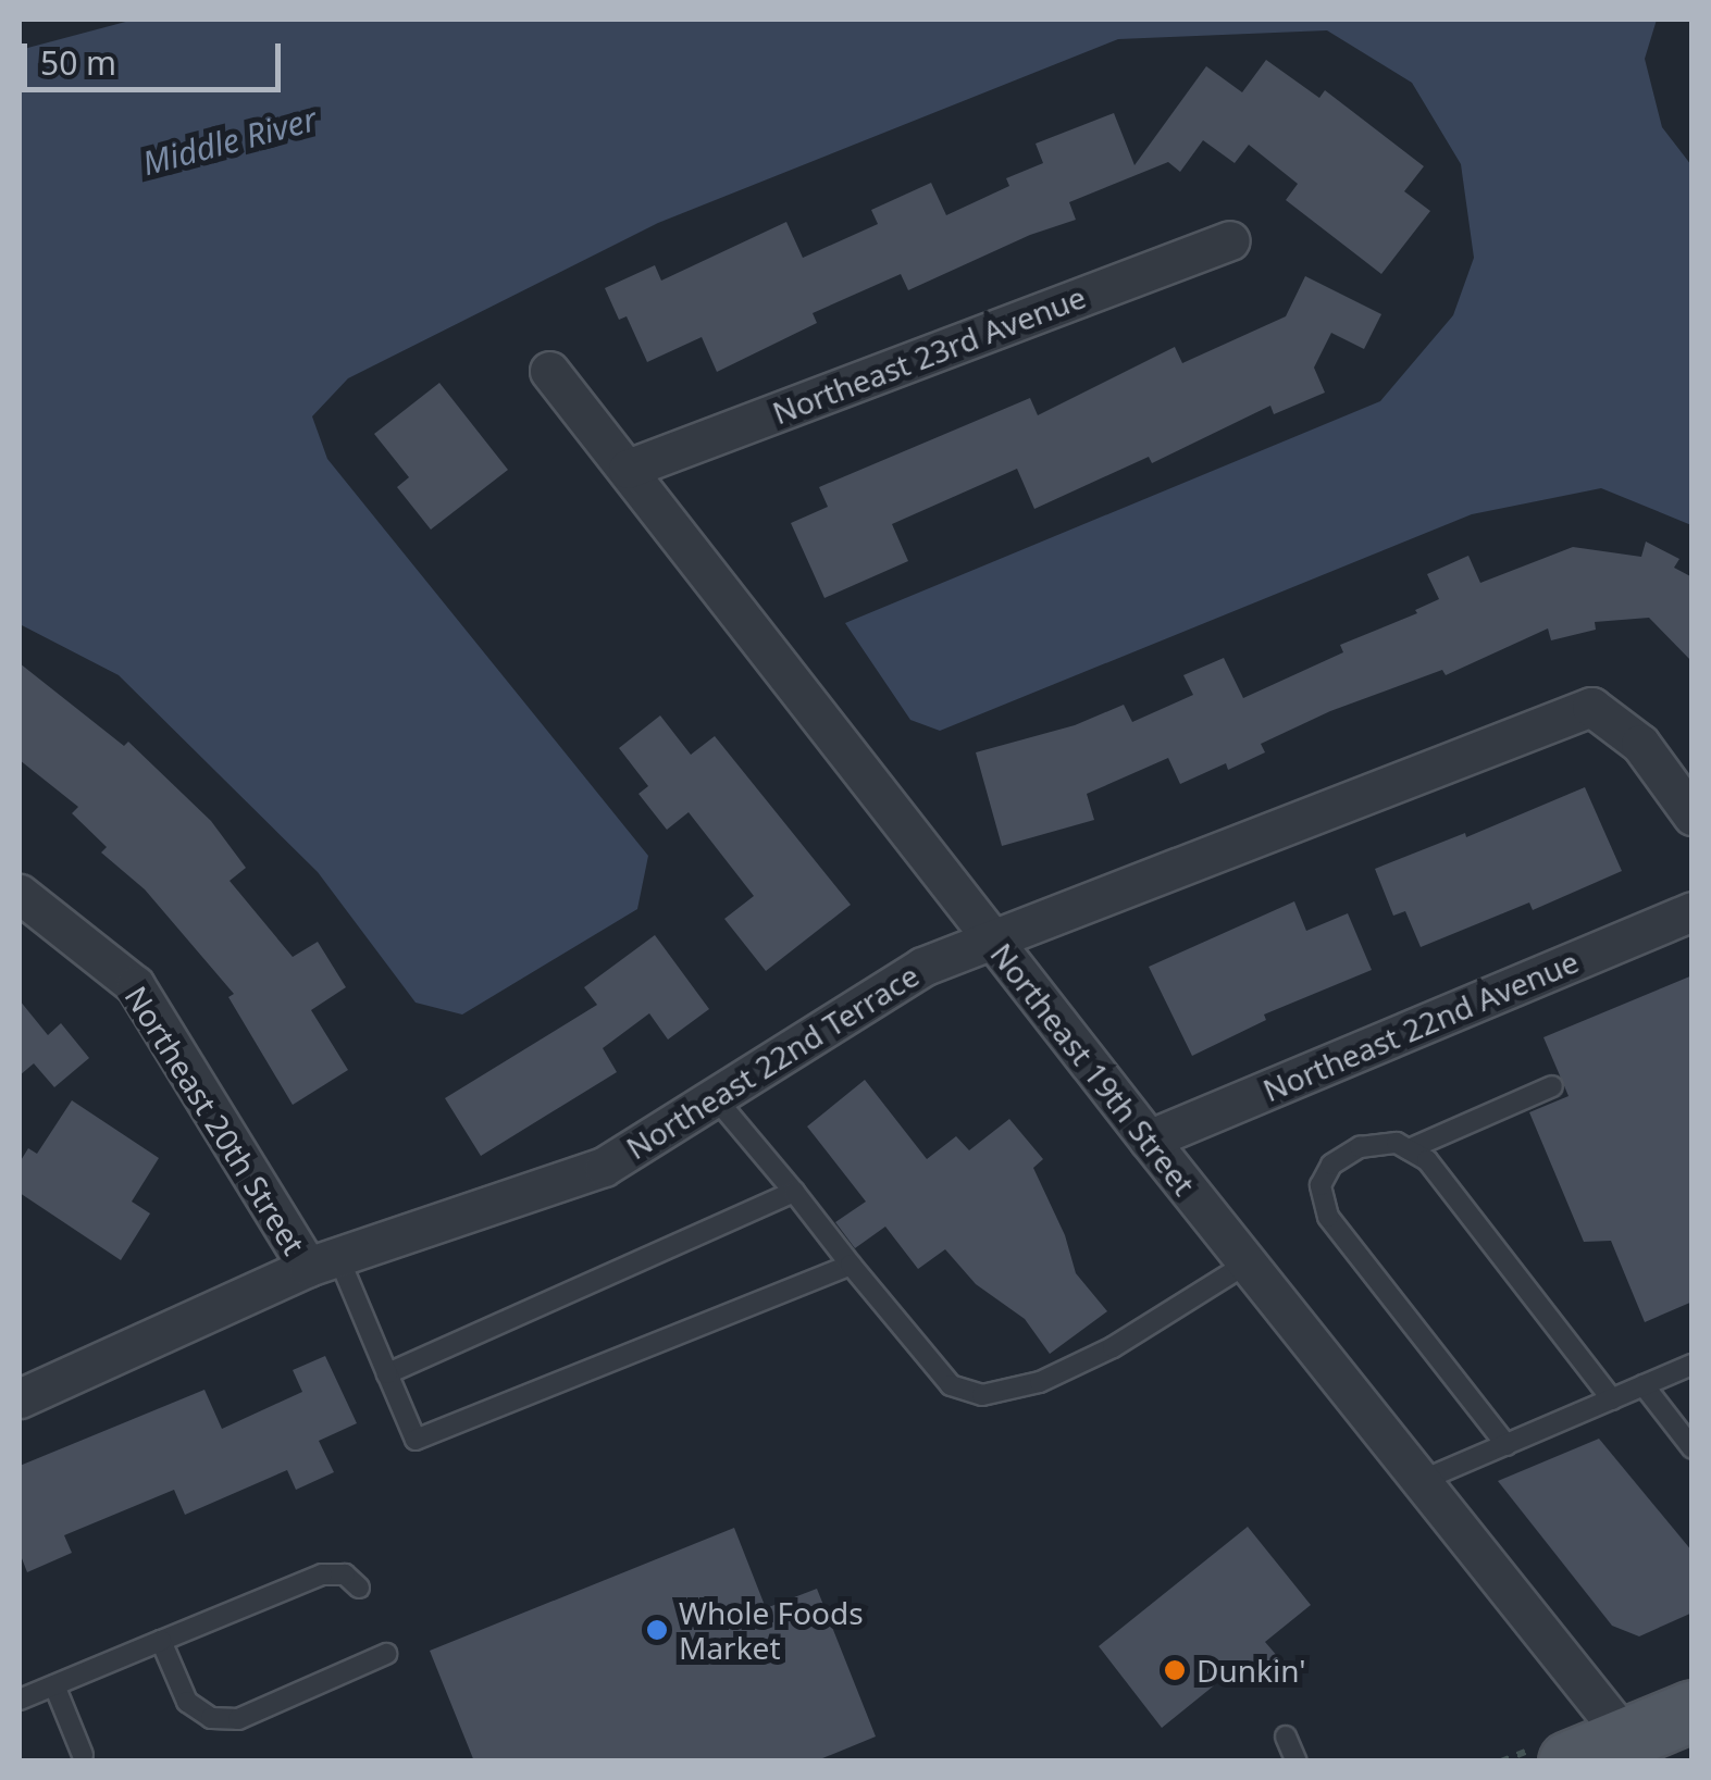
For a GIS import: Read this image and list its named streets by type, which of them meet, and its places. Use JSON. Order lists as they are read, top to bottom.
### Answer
{
  "streets": {
    "street": [
      "Northeast 23rd Avenue",
      "Northeast 22nd Avenue",
      "Northeast 22nd Terrace",
      "Northeast 19th Street",
      "Northeast 20th Street"
    ]
  },
  "crossings": [
    ["Northeast 23rd Avenue", "Northeast 19th Street"],
    ["Northeast 22nd Avenue", "Northeast 19th Street"],
    ["Northeast 22nd Terrace", "Northeast 19th Street"],
    ["Northeast 22nd Terrace", "Northeast 20th Street"]
  ],
  "water": ["Middle River"],
  "places": ["Whole Foods Market", "Dunkin'"],
  "scale_bar": "50 m"
}
